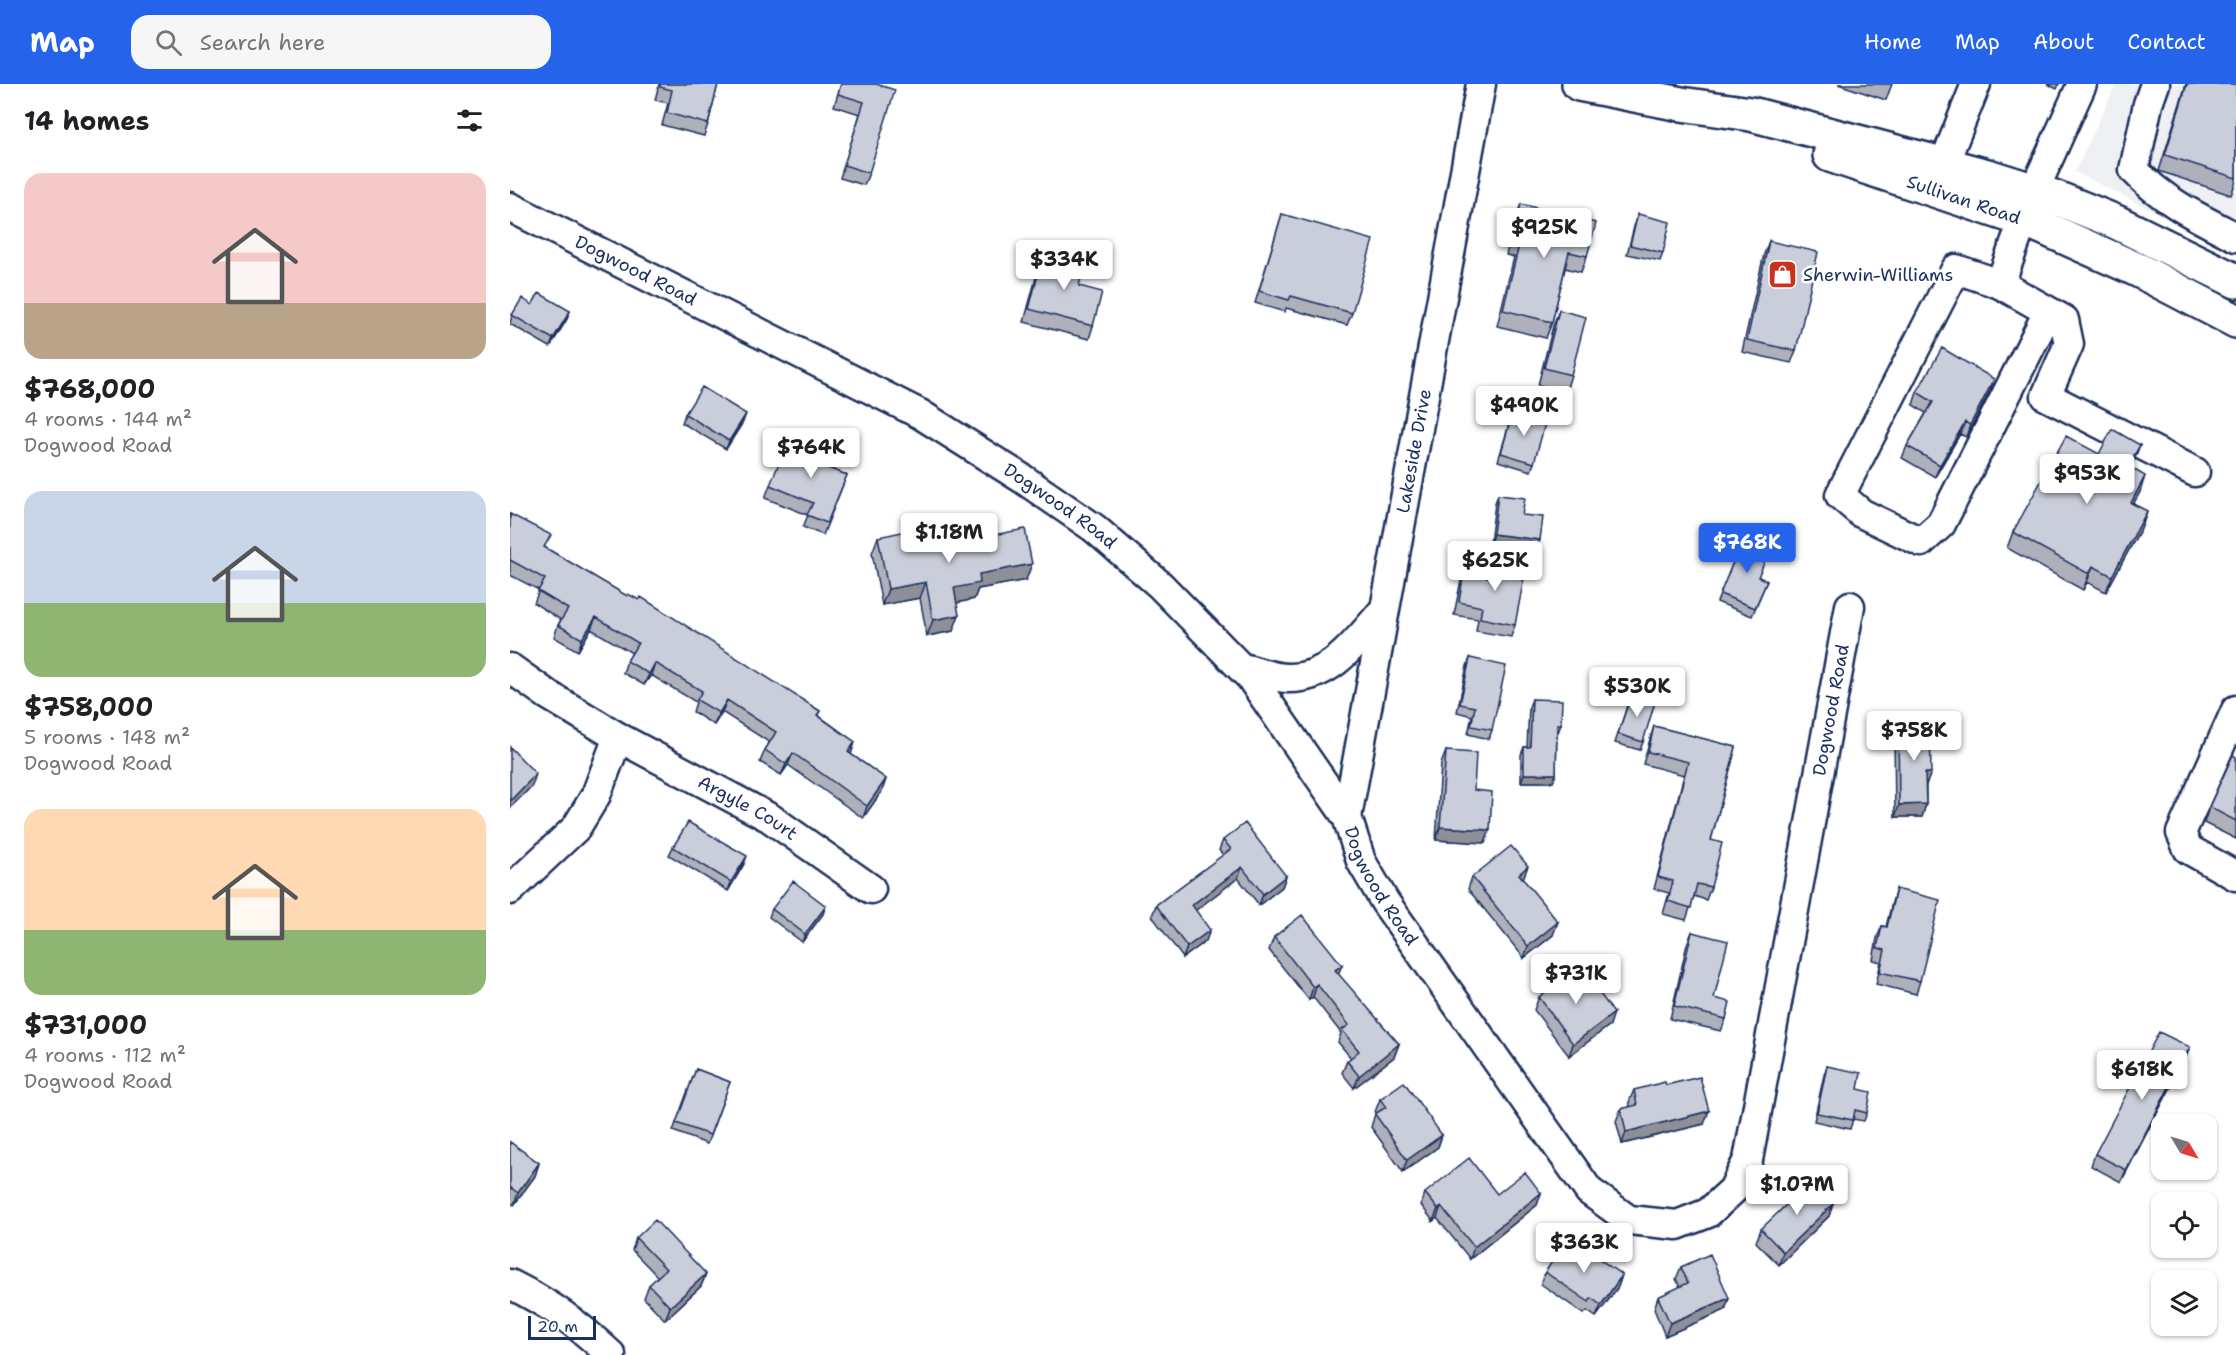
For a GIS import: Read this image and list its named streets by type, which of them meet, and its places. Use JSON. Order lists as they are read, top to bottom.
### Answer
{
  "streets": {
    "main road": ["Sullivan Road"],
    "street": ["Dogwood Road", "Lakeside Drive", "Argyle Court"]
  },
  "crossings": [
    ["Dogwood Road", "Lakeside Drive"]
  ],
  "places": {
    "shop": ["Sherwin-Williams"]
  },
  "scale_bar": "20 m",
  "north": "bottom right",
  "page": {
    "header": "Map",
    "search": "Search here",
    "nav": [
      "Home",
      "Map",
      "About",
      "Contact"
    ],
    "heading": "14 homes",
    "list": [
      {
        "name": "$768,000",
        "note": "4 rooms · 144 m² · Dogwood Road"
      },
      {
        "name": "$758,000",
        "note": "5 rooms · 148 m² · Dogwood Road"
      },
      {
        "name": "$731,000",
        "note": "4 rooms · 112 m² · Dogwood Road"
      }
    ],
    "price": [
      "$925K",
      "$334K",
      "$490K",
      "$764K",
      "$953K",
      "$1.18M",
      "$768K",
      "$625K",
      "$530K",
      "$758K",
      "$731K",
      "$618K",
      "$1.07M",
      "$363K"
    ],
    "scale": "20 m"
  }
}
